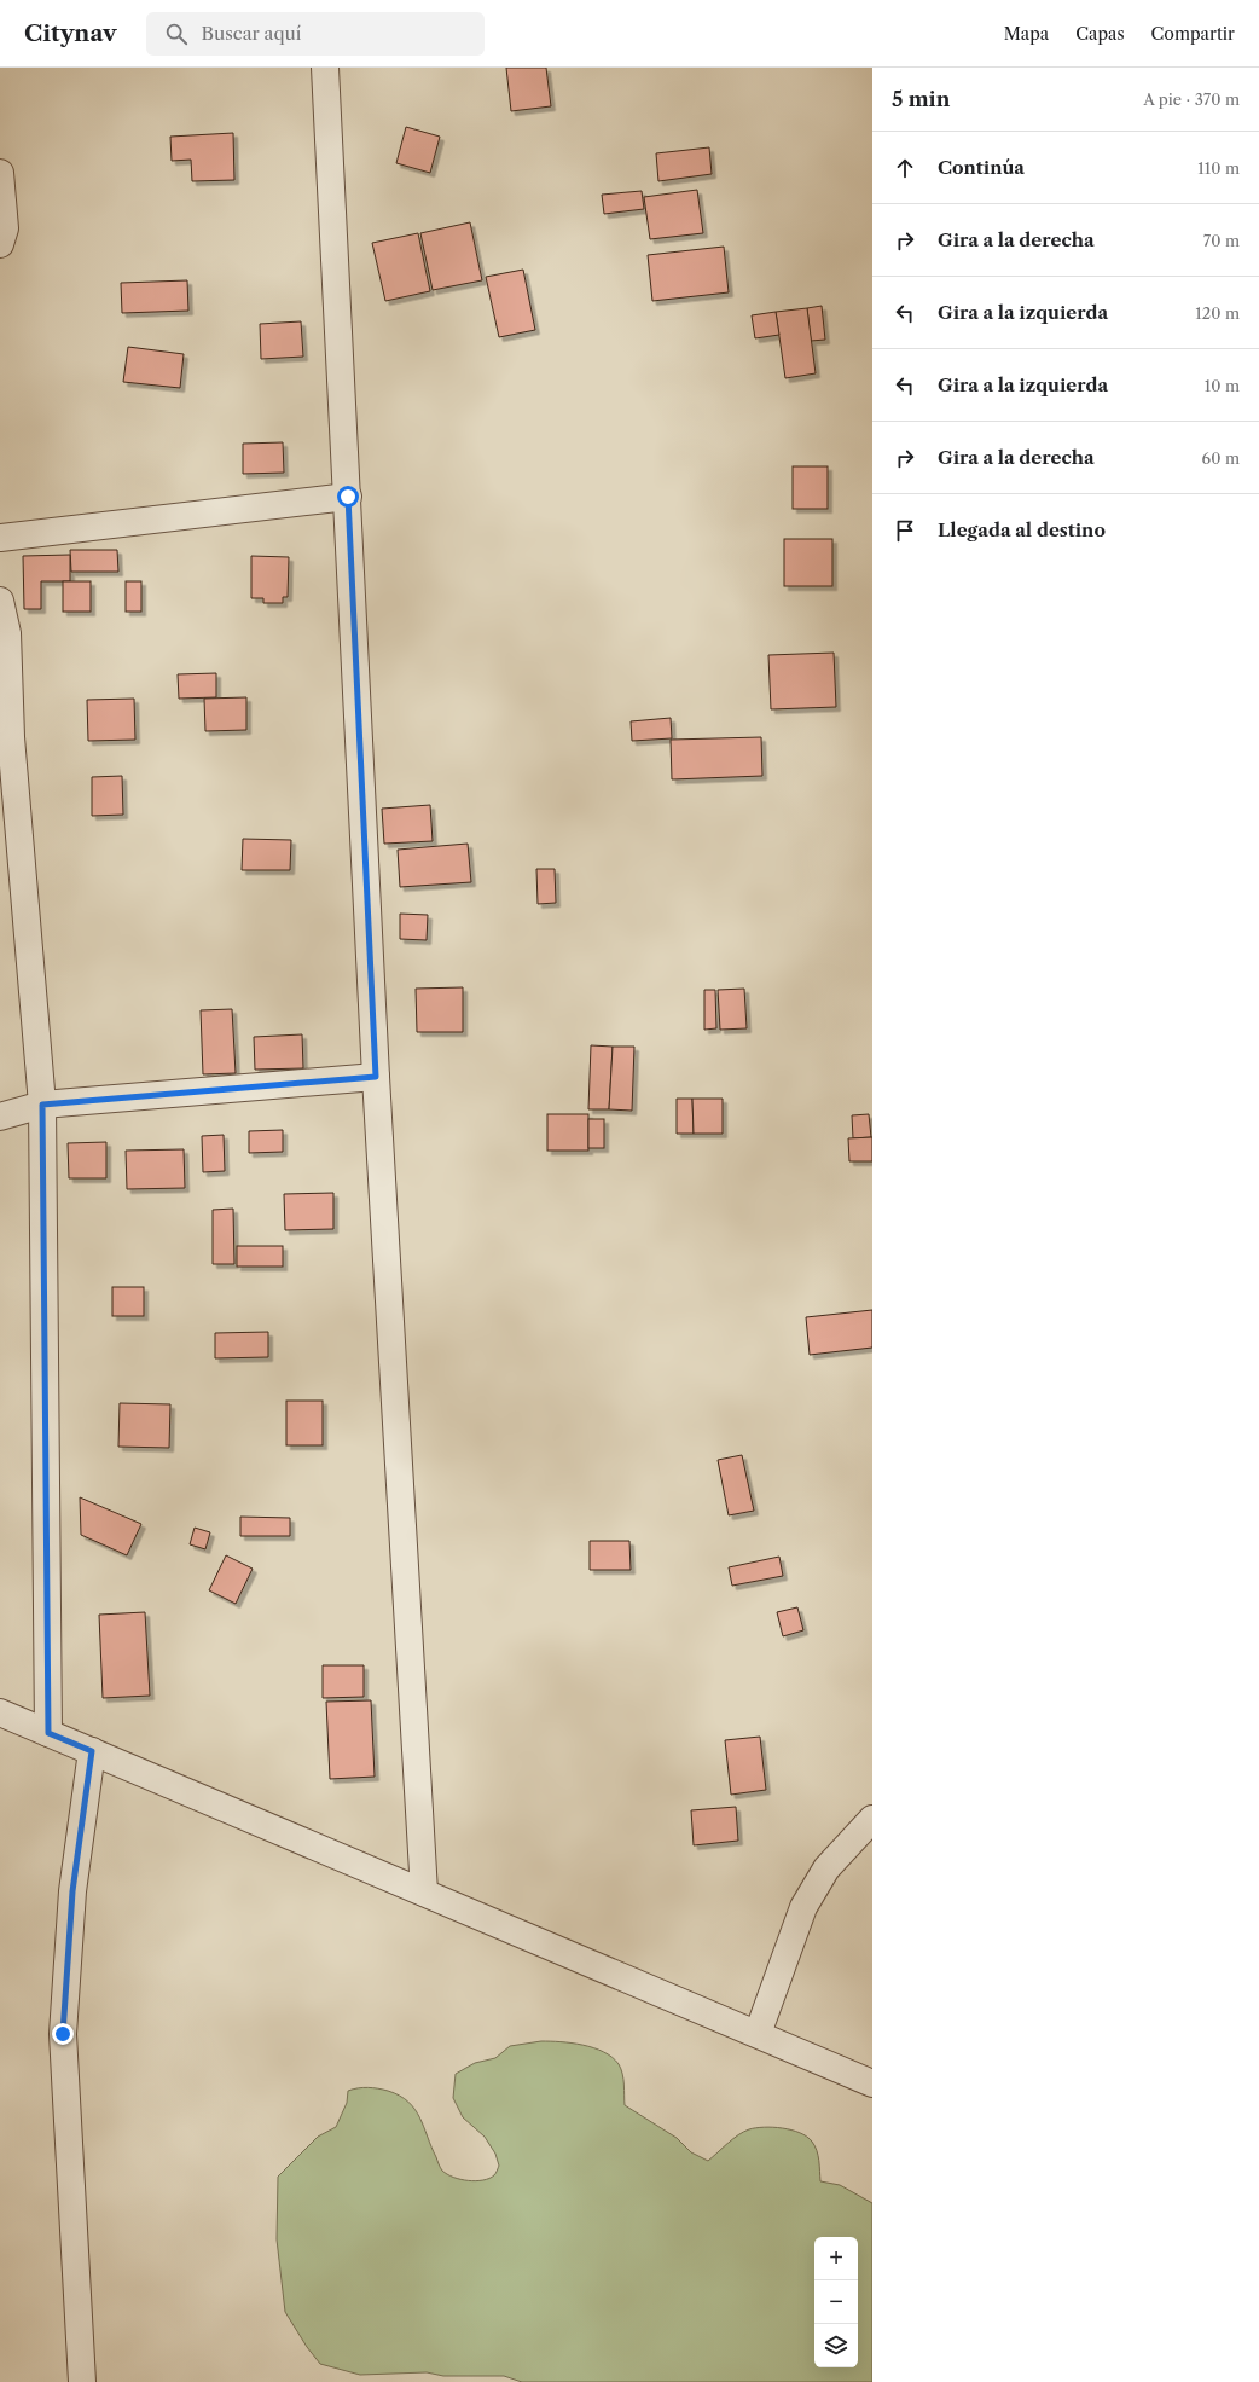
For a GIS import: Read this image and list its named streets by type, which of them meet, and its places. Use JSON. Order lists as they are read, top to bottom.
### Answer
{
  "page": {
    "header": "Citynav",
    "search": "Buscar aquí",
    "nav": ["Mapa", "Capas", "Compartir"],
    "heading": ["5 min", "A pie · 370 m"],
    "list": [
      ["Continúa", "110 m"],
      ["Gira a la derecha", "70 m"],
      ["Gira a la izquierda", "120 m"],
      ["Gira a la izquierda", "10 m"],
      ["Gira a la derecha", "60 m"],
      "Llegada al destino"
    ],
    "map_buttons": ["+", "−"]
  }
}
